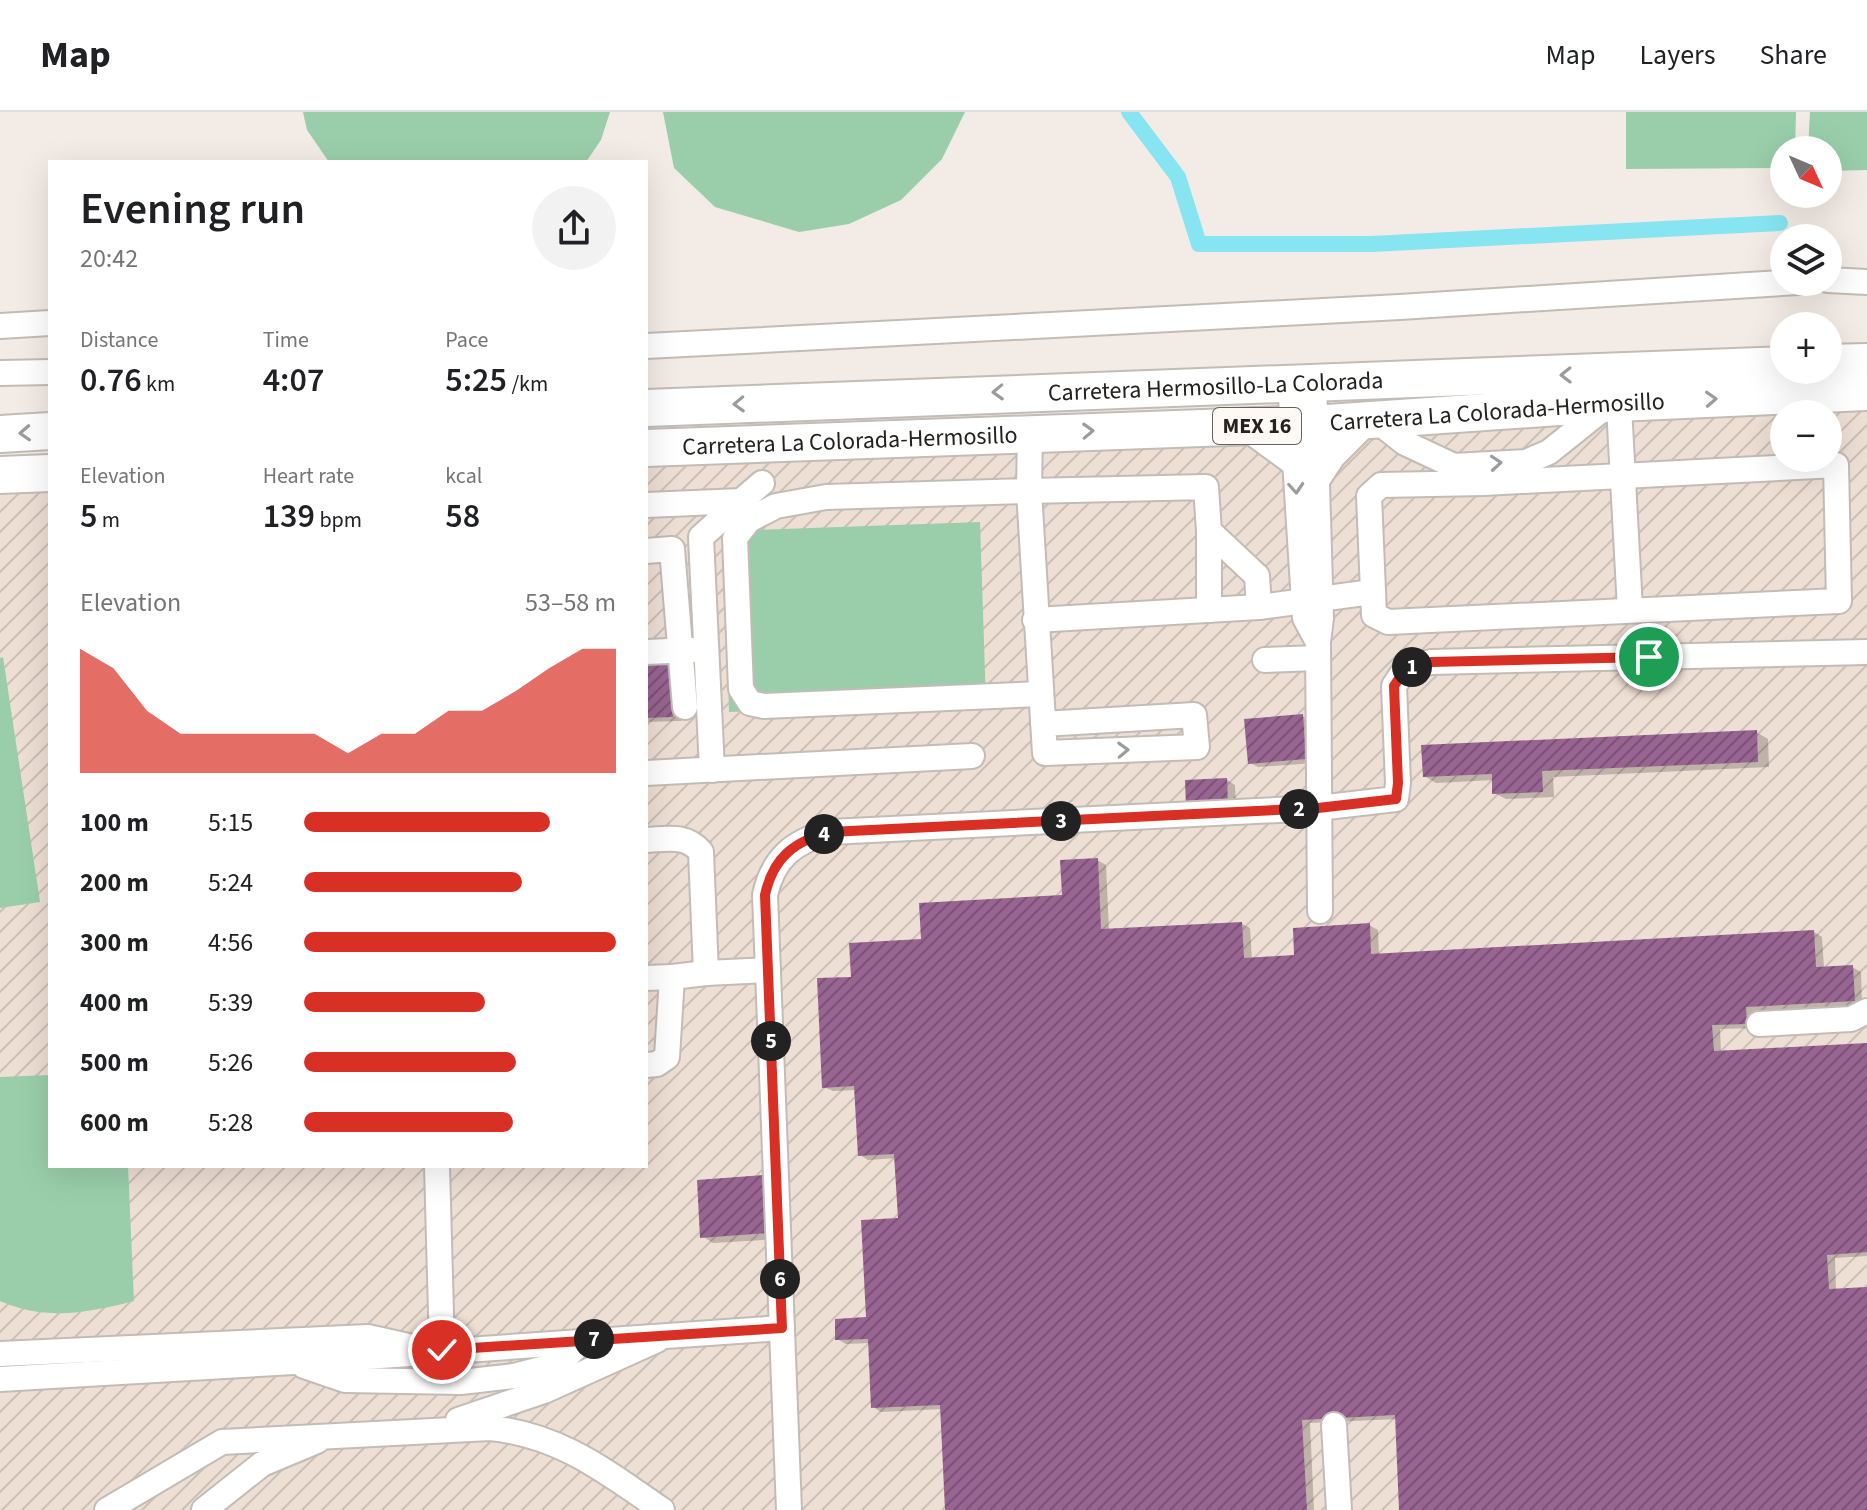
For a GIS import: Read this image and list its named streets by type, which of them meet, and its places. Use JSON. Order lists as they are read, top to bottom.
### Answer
{
  "streets": {
    "highway": ["Carretera Hermosillo-La Colorada", "Carretera La Colorada-Hermosillo", "MEX 16"]
  },
  "crossings": [
    ["Carretera Hermosillo-La Colorada", "Carretera La Colorada-Hermosillo"]
  ],
  "one_way": ["Carretera Hermosillo-La Colorada", "Carretera La Colorada-Hermosillo"],
  "north": "bottom right",
  "page": {
    "header": "Map",
    "nav": ["Map", "Layers", "Share"],
    "map_buttons": ["+", "−"],
    "heading": ["Evening run", "20:42"],
    "stats": [
      ["Distance", "0.76 km"],
      ["Time", "4:07"],
      ["Pace", "5:25 /km"],
      ["Elevation", "5 m"],
      ["Heart rate", "139 bpm"],
      ["kcal", "58"]
    ],
    "chart": ["Elevation", "53–58 m"],
    "pins": [
      "1",
      "2",
      "3",
      "4",
      "5",
      "6",
      "7"
    ],
    "list": [
      {
        "name": "100 m",
        "note": "5:15"
      },
      {
        "name": "200 m",
        "note": "5:24"
      },
      {
        "name": "300 m",
        "note": "4:56"
      },
      {
        "name": "400 m",
        "note": "5:39"
      },
      {
        "name": "500 m",
        "note": "5:26"
      },
      {
        "name": "600 m",
        "note": "5:28"
      }
    ]
  }
}
